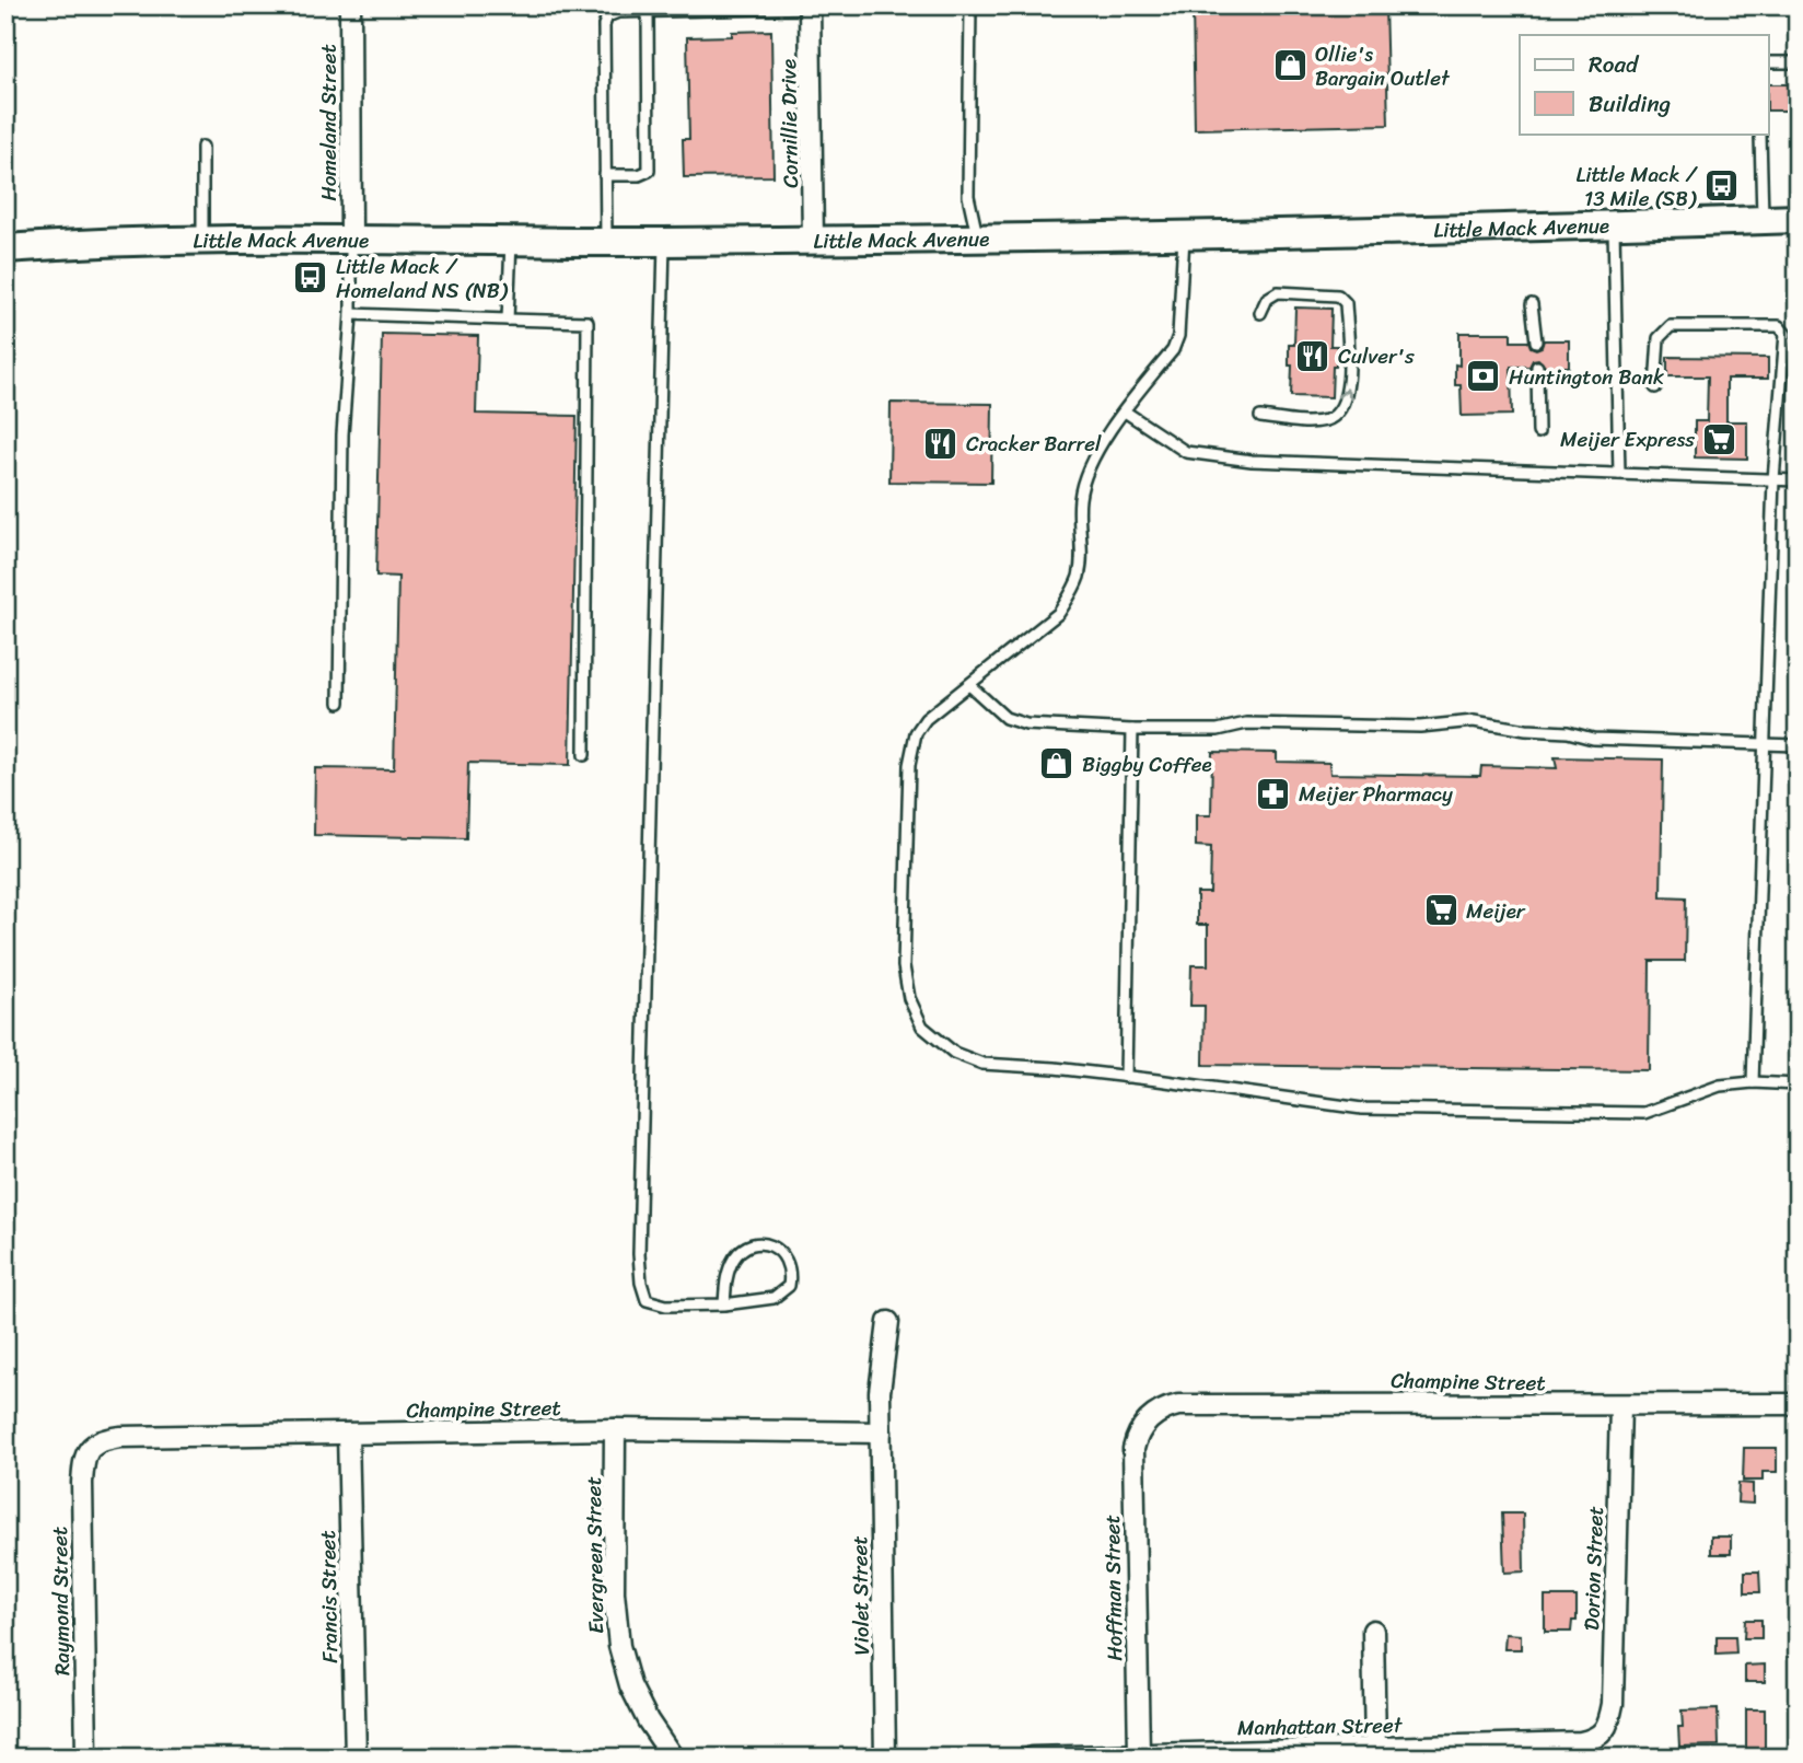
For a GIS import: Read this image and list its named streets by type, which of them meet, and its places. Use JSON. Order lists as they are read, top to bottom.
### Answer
{
  "streets": {
    "main road": ["Little Mack Avenue"],
    "street": [
      "Homeland Street",
      "Cornillie Drive",
      "Champine Street",
      "Evergreen Street",
      "Dorion Street",
      "Hoffman Street",
      "Violet Street",
      "Francis Street",
      "Raymond Street",
      "Manhattan Street"
    ]
  },
  "crossings": [
    ["Homeland Street", "Little Mack Avenue"],
    ["Cornillie Drive", "Little Mack Avenue"],
    ["Champine Street", "Evergreen Street"],
    ["Champine Street", "Dorion Street"],
    ["Champine Street", "Hoffman Street"],
    ["Champine Street", "Violet Street"],
    ["Champine Street", "Francis Street"],
    ["Champine Street", "Raymond Street"],
    ["Dorion Street", "Manhattan Street"],
    ["Hoffman Street", "Manhattan Street"]
  ],
  "places": {
    "shop": ["Ollie's Bargain Outlet", "Biggby Coffee"],
    "bus stop": ["Little Mack / 13 Mile (SB)", "Little Mack / Homeland NS (NB)"],
    "restaurant": ["Culver's", "Cracker Barrel"],
    "bank": ["Huntington Bank"],
    "supermarket": ["Meijer Express", "Meijer"],
    "pharmacy": ["Meijer Pharmacy"]
  },
  "legend": ["Road", "Building"]
}
